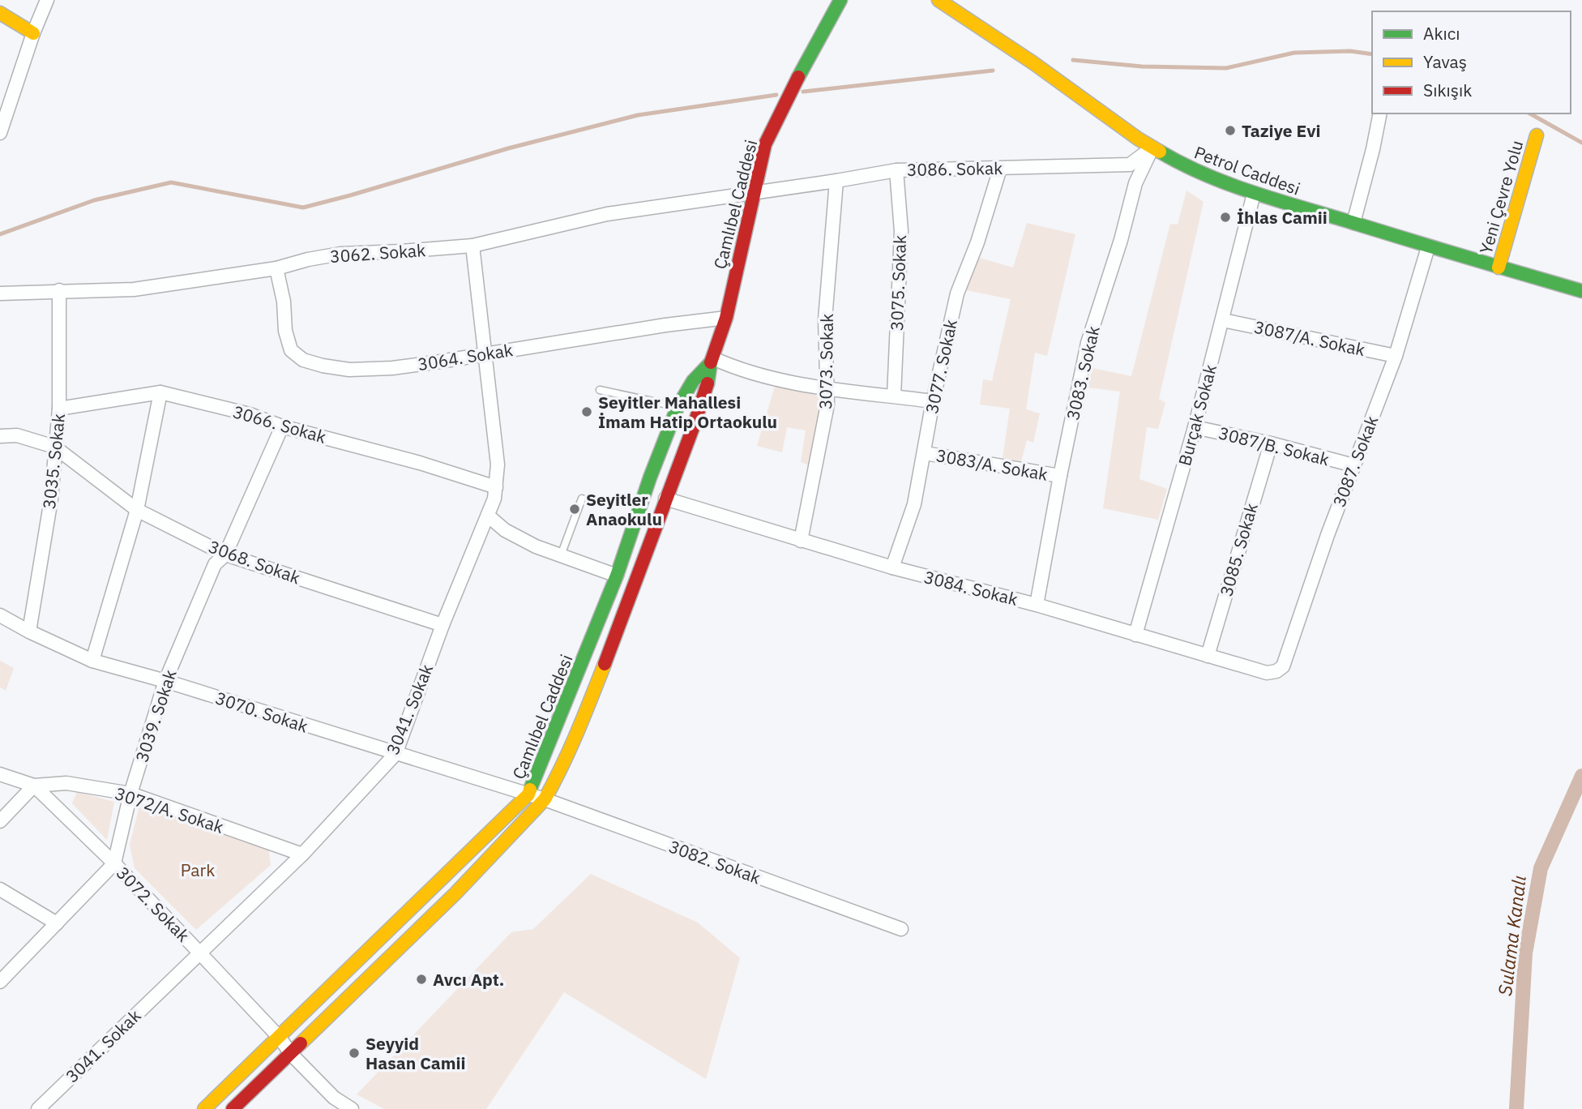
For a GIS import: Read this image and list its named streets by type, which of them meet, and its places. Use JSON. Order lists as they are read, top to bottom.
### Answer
{
  "streets": {
    "street": [
      "3086. Sokak",
      "Petrol Caddesi",
      "Yeni Çevre Yolu",
      "Çamlıbel Caddesi",
      "3062. Sokak",
      "3075. Sokak",
      "3087/A. Sokak",
      "3064. Sokak",
      "3073. Sokak",
      "3077. Sokak",
      "3083. Sokak",
      "Burçak Sokak",
      "3066. Sokak",
      "3087/B. Sokak",
      "3035. Sokak",
      "3087. Sokak",
      "3083/A. Sokak",
      "3085. Sokak",
      "3068. Sokak",
      "3084. Sokak",
      "3041. Sokak",
      "3070. Sokak",
      "3039. Sokak",
      "3072/A. Sokak",
      "3082. Sokak",
      "3072. Sokak"
    ]
  },
  "crossings": [
    ["3086. Sokak", "Petrol Caddesi"],
    ["3086. Sokak", "Çamlıbel Caddesi"],
    ["3086. Sokak", "3062. Sokak"],
    ["3086. Sokak", "3075. Sokak"],
    ["3086. Sokak", "3073. Sokak"],
    ["3086. Sokak", "3077. Sokak"],
    ["3086. Sokak", "3083. Sokak"],
    ["Petrol Caddesi", "Yeni Çevre Yolu"],
    ["Petrol Caddesi", "3083. Sokak"],
    ["Petrol Caddesi", "Burçak Sokak"],
    ["Petrol Caddesi", "3087. Sokak"],
    ["Çamlıbel Caddesi", "3062. Sokak"],
    ["Çamlıbel Caddesi", "3064. Sokak"],
    ["Çamlıbel Caddesi", "3084. Sokak"],
    ["Çamlıbel Caddesi", "3070. Sokak"],
    ["Çamlıbel Caddesi", "3082. Sokak"],
    ["Çamlıbel Caddesi", "3072. Sokak"],
    ["3062. Sokak", "3064. Sokak"],
    ["3062. Sokak", "3035. Sokak"],
    ["3062. Sokak", "3041. Sokak"],
    ["3087/A. Sokak", "Burçak Sokak"],
    ["3087/A. Sokak", "3087. Sokak"],
    ["3064. Sokak", "3041. Sokak"],
    ["3073. Sokak", "3084. Sokak"],
    ["3077. Sokak", "3083/A. Sokak"],
    ["3077. Sokak", "3084. Sokak"],
    ["3083. Sokak", "3083/A. Sokak"],
    ["3083. Sokak", "3084. Sokak"],
    ["Burçak Sokak", "3087/B. Sokak"],
    ["Burçak Sokak", "3084. Sokak"],
    ["3066. Sokak", "3035. Sokak"],
    ["3066. Sokak", "3041. Sokak"],
    ["3066. Sokak", "3039. Sokak"],
    ["3087/B. Sokak", "3087. Sokak"],
    ["3087/B. Sokak", "3085. Sokak"],
    ["3035. Sokak", "3068. Sokak"],
    ["3035. Sokak", "3070. Sokak"],
    ["3087. Sokak", "3084. Sokak"],
    ["3085. Sokak", "3084. Sokak"],
    ["3068. Sokak", "3041. Sokak"],
    ["3068. Sokak", "3039. Sokak"],
    ["3041. Sokak", "3070. Sokak"],
    ["3041. Sokak", "3072/A. Sokak"],
    ["3041. Sokak", "3072. Sokak"],
    ["3070. Sokak", "3039. Sokak"],
    ["3070. Sokak", "3082. Sokak"],
    ["3039. Sokak", "3072/A. Sokak"],
    ["3039. Sokak", "3072. Sokak"],
    ["3072/A. Sokak", "3072. Sokak"]
  ],
  "water": ["Sulama Kanalı"],
  "parks": ["Park"],
  "places": [
    "Taziye Evi",
    "İhlas Camii",
    "Seyitler Mahallesi İmam Hatip Ortaokulu",
    "Seyitler Anaokulu",
    "Avcı Apt.",
    "Seyyid Hasan Camii"
  ],
  "legend": ["Akıcı", "Yavaş", "Sıkışık"]
}
